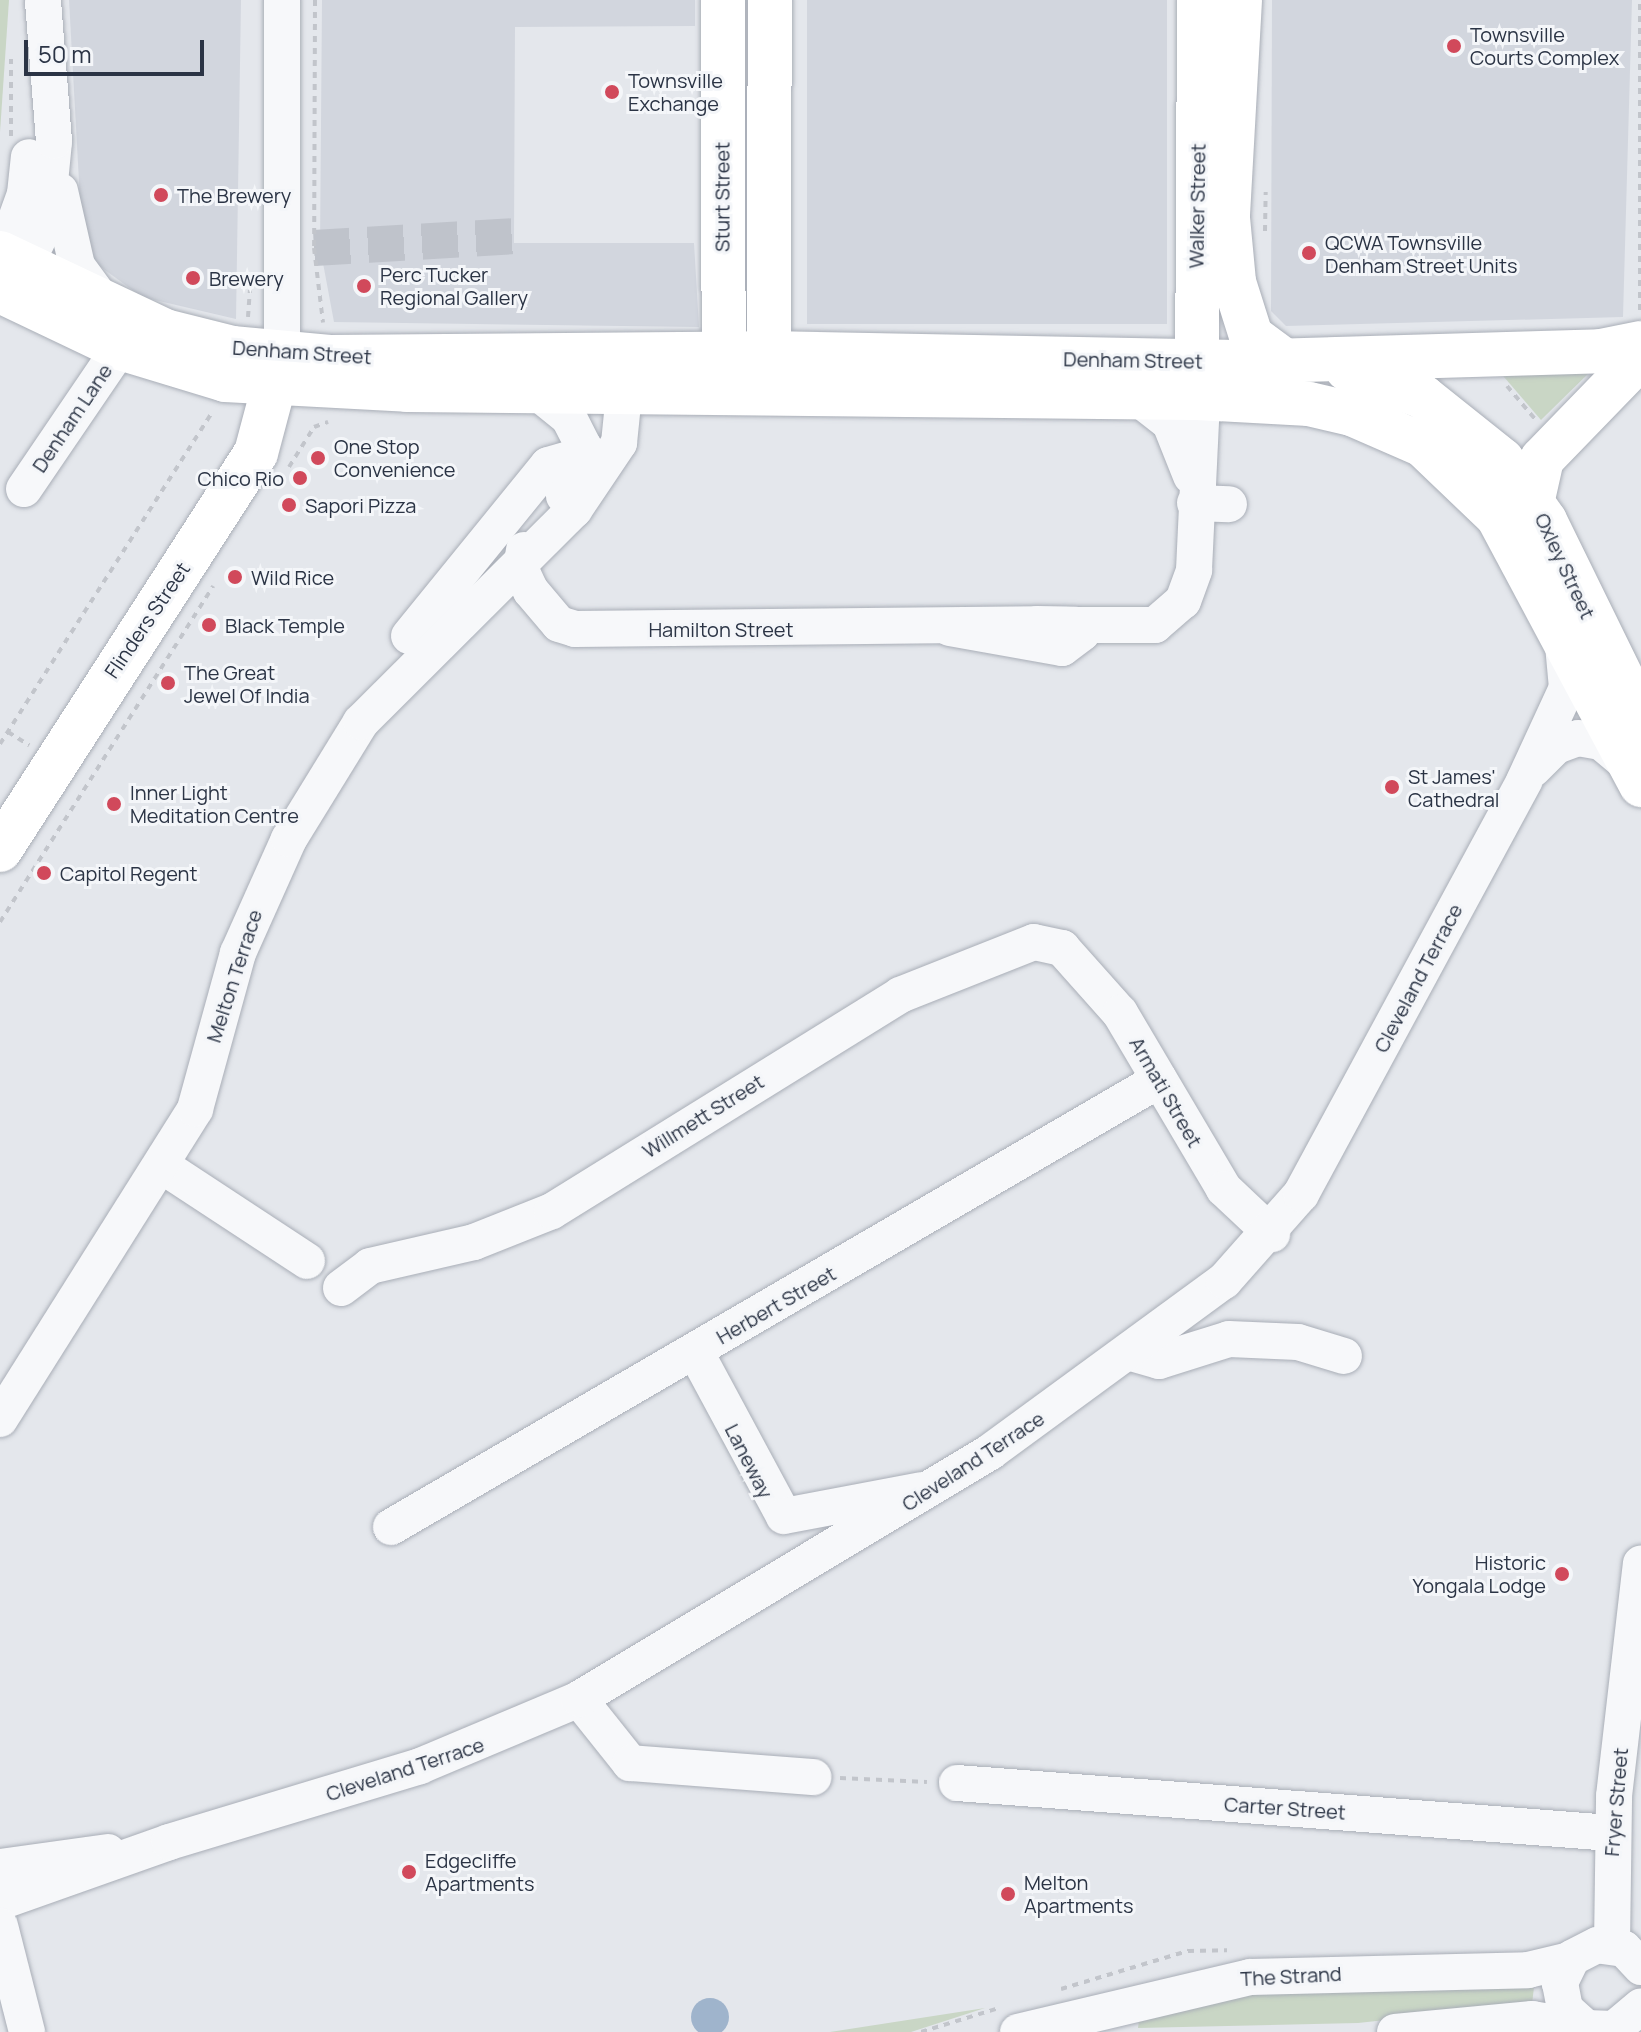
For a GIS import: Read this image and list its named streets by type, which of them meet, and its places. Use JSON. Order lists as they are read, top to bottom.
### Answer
{
  "streets": {
    "main road": [
      "Sturt Street",
      "Walker Street",
      "Denham Street",
      "Oxley Street",
      "Flinders Street"
    ],
    "street": [
      "Denham Lane",
      "Hamilton Street",
      "Melton Terrace",
      "Cleveland Terrace",
      "Armati Street",
      "Willmett Street",
      "Herbert Street",
      "Laneway",
      "Fryer Street",
      "Carter Street",
      "The Strand"
    ]
  },
  "crossings": [
    ["Sturt Street", "Denham Street"],
    ["Walker Street", "Denham Street"],
    ["Walker Street", "Oxley Street"],
    ["Walker Street", "Hamilton Street"],
    ["Denham Street", "Denham Lane"],
    ["Denham Street", "Oxley Street"],
    ["Denham Street", "Flinders Street"],
    ["Denham Street", "Melton Terrace"],
    ["Oxley Street", "Cleveland Terrace"],
    ["Hamilton Street", "Melton Terrace"],
    ["Cleveland Terrace", "Armati Street"],
    ["Cleveland Terrace", "Laneway"],
    ["Armati Street", "Willmett Street"],
    ["Armati Street", "Herbert Street"],
    ["Herbert Street", "Laneway"],
    ["Fryer Street", "Carter Street"],
    ["Fryer Street", "The Strand"]
  ],
  "places": [
    "Townsville Courts Complex",
    "Townsville Exchange",
    "The Brewery",
    "QCWA Townsville Denham Street Units",
    "Brewery",
    "Perc Tucker Regional Gallery",
    "One Stop Convenience",
    "Chico Rio",
    "Sapori Pizza",
    "Wild Rice",
    "Black Temple",
    "The Great Jewel Of India",
    "St James' Cathedral",
    "Inner Light Meditation Centre",
    "Capitol Regent",
    "Historic Yongala Lodge",
    "Edgecliffe Apartments",
    "Melton Apartments"
  ],
  "scale_bar": "50 m"
}
